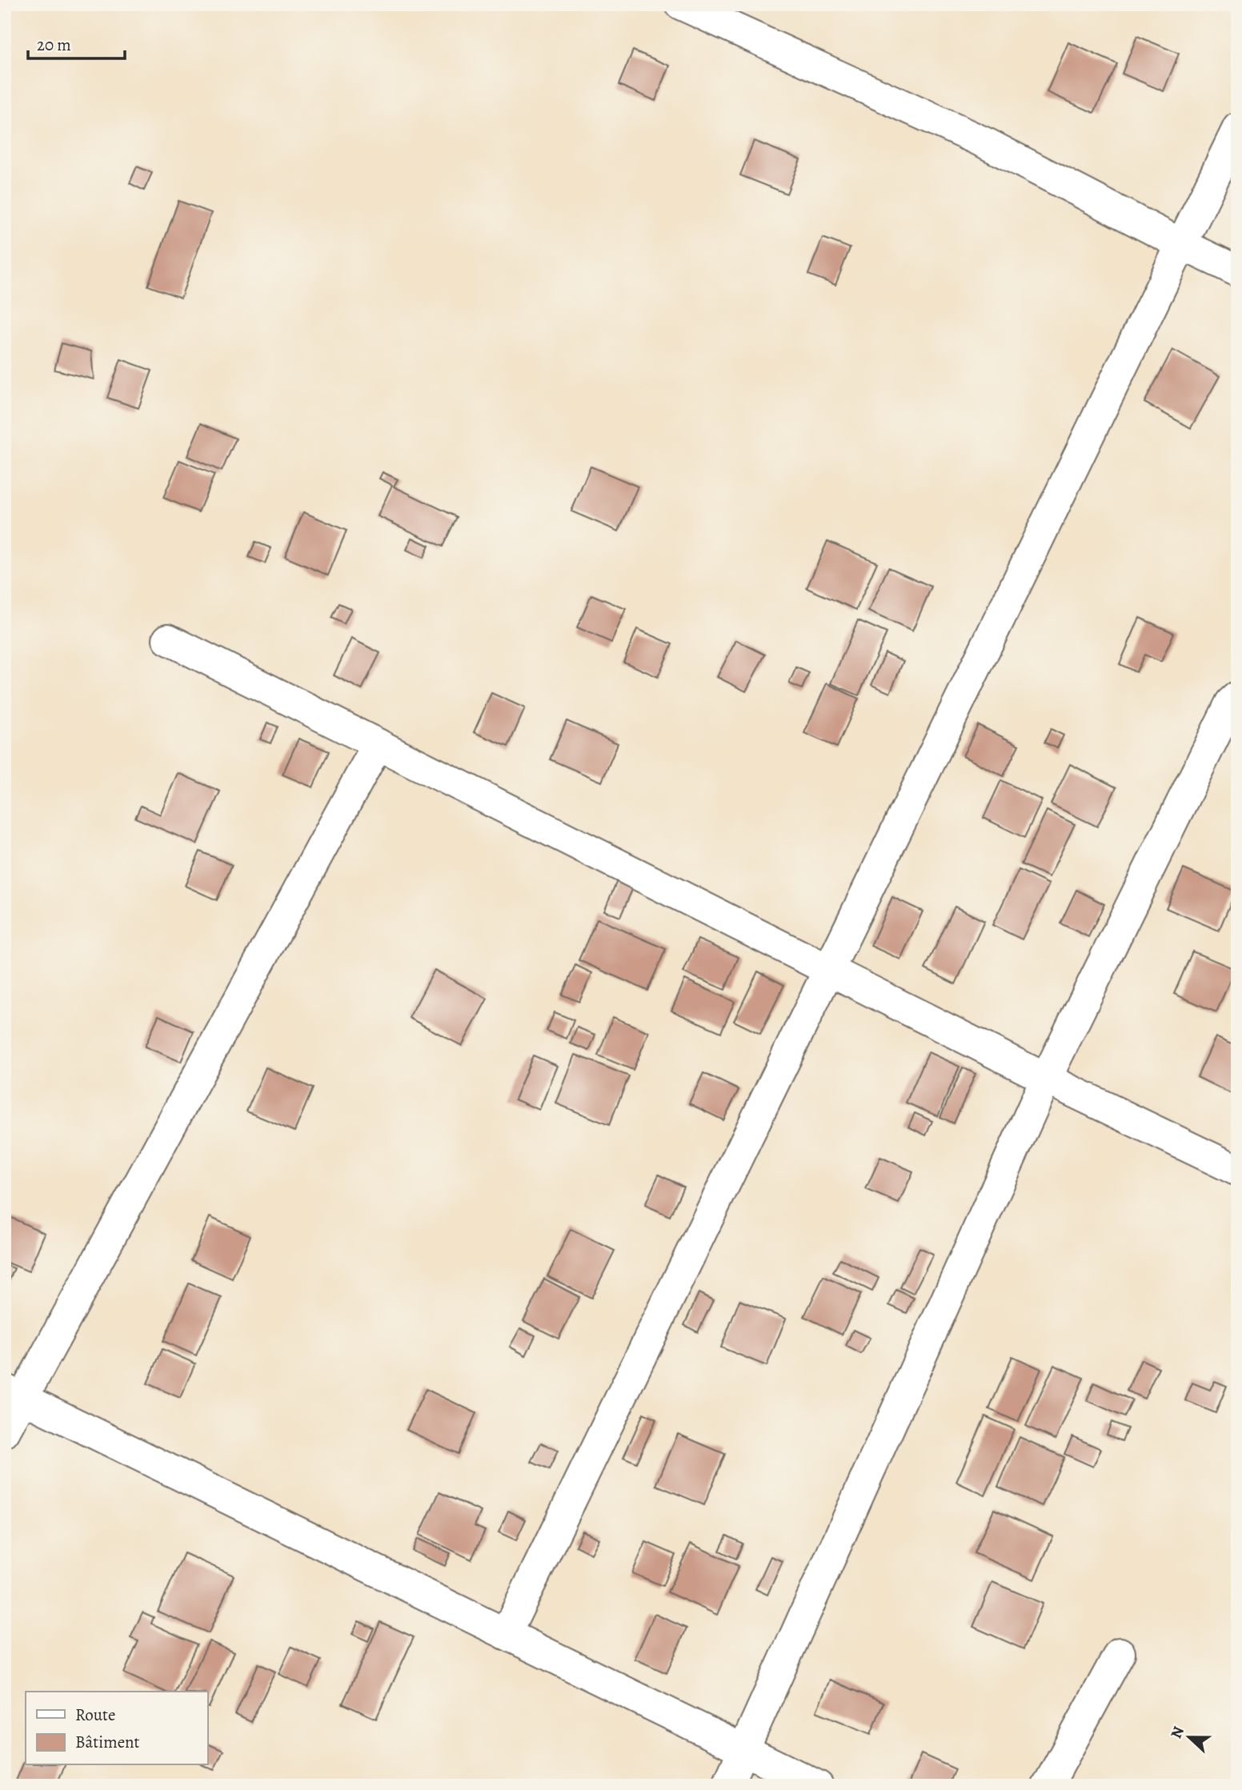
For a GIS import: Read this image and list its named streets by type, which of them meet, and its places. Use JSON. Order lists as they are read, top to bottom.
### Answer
{
  "legend": ["Route", "Bâtiment"],
  "scale_bar": "20 m",
  "north": "left"
}
